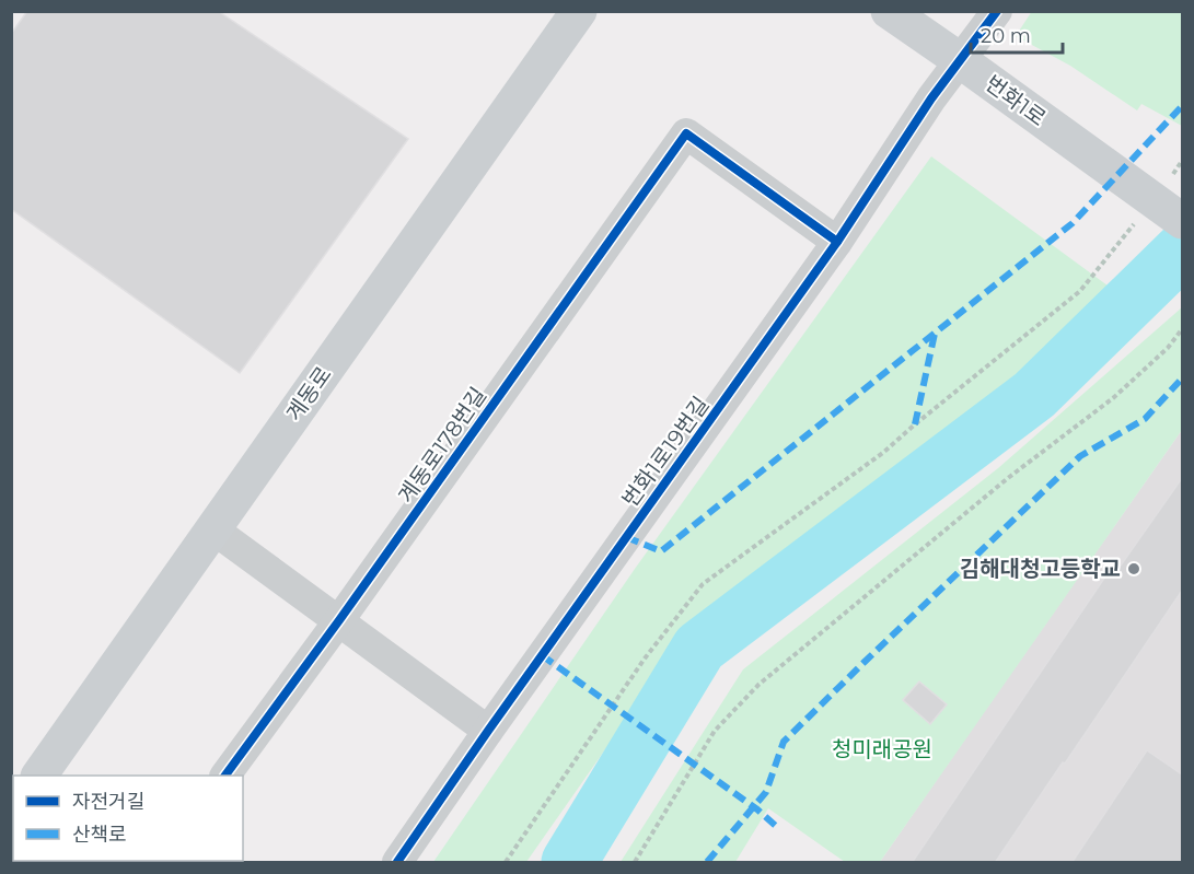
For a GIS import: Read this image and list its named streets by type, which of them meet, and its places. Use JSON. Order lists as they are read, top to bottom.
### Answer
{
  "streets": {
    "street": [
      "번화1로",
      "계동로",
      "계동로178번길",
      "번화1로19번길"
    ]
  },
  "crossings": [
    ["번화1로", "번화1로19번길"],
    ["계동로178번길", "번화1로19번길"]
  ],
  "parks": ["청미래공원"],
  "places": ["김해대청고등학교"],
  "legend": ["자전거길", "산책로"],
  "scale_bar": "20 m"
}
